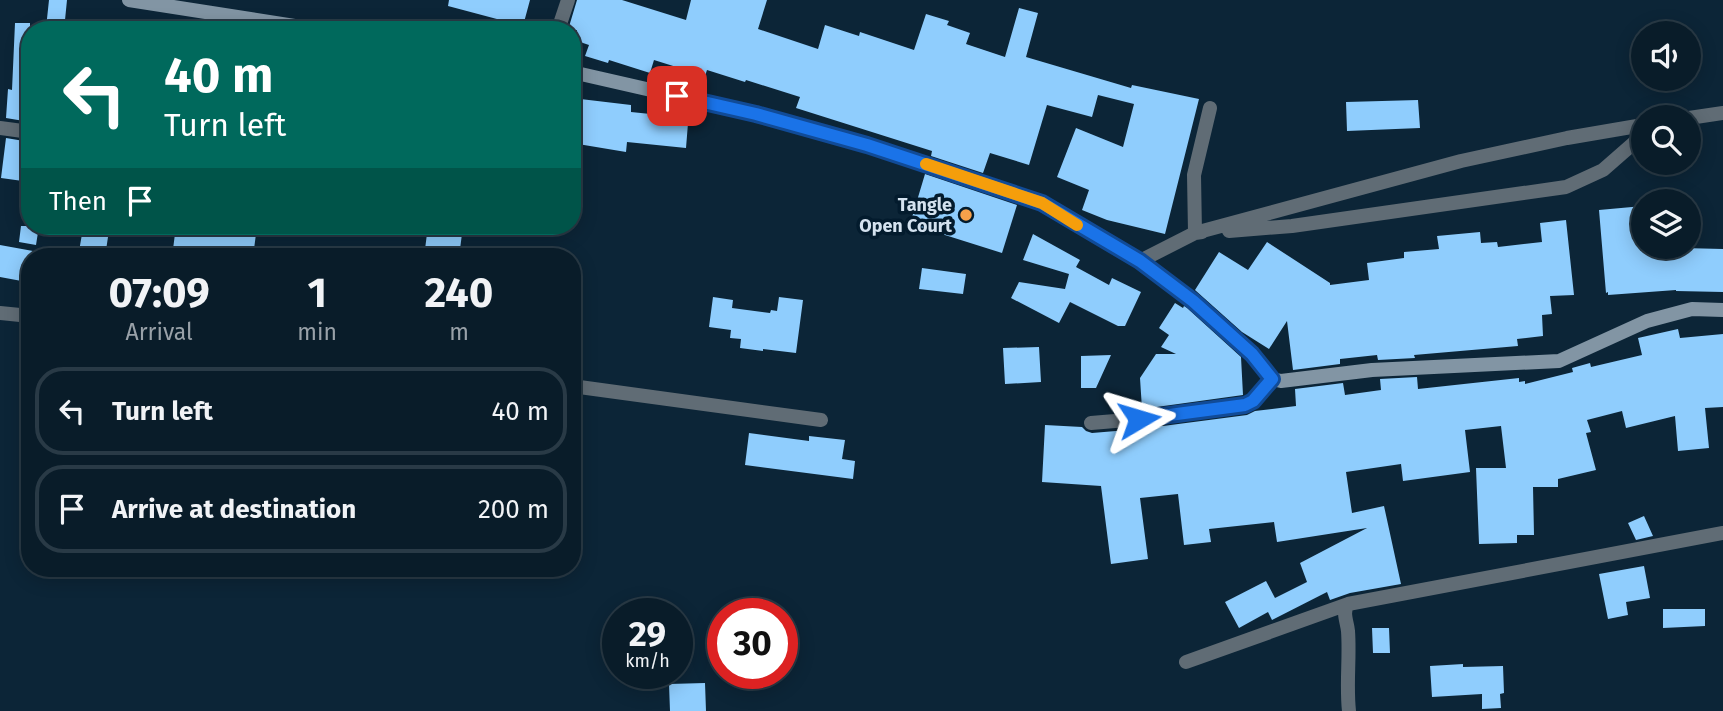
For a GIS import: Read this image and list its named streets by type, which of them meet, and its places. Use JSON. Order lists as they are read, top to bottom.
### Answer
{
  "places": ["Tangle Open Court"],
  "page": {
    "turn": ["40 m", "Turn left"],
    "then": "Then",
    "eta": [
      "07:09",
      "Arrival",
      "1",
      "min",
      "240",
      "m"
    ],
    "list": [
      {
        "name": "Turn left",
        "value": "40 m"
      },
      {
        "name": "Arrive at destination",
        "value": "200 m"
      }
    ],
    "speed": "29 km/h",
    "limit": "30"
  }
}
